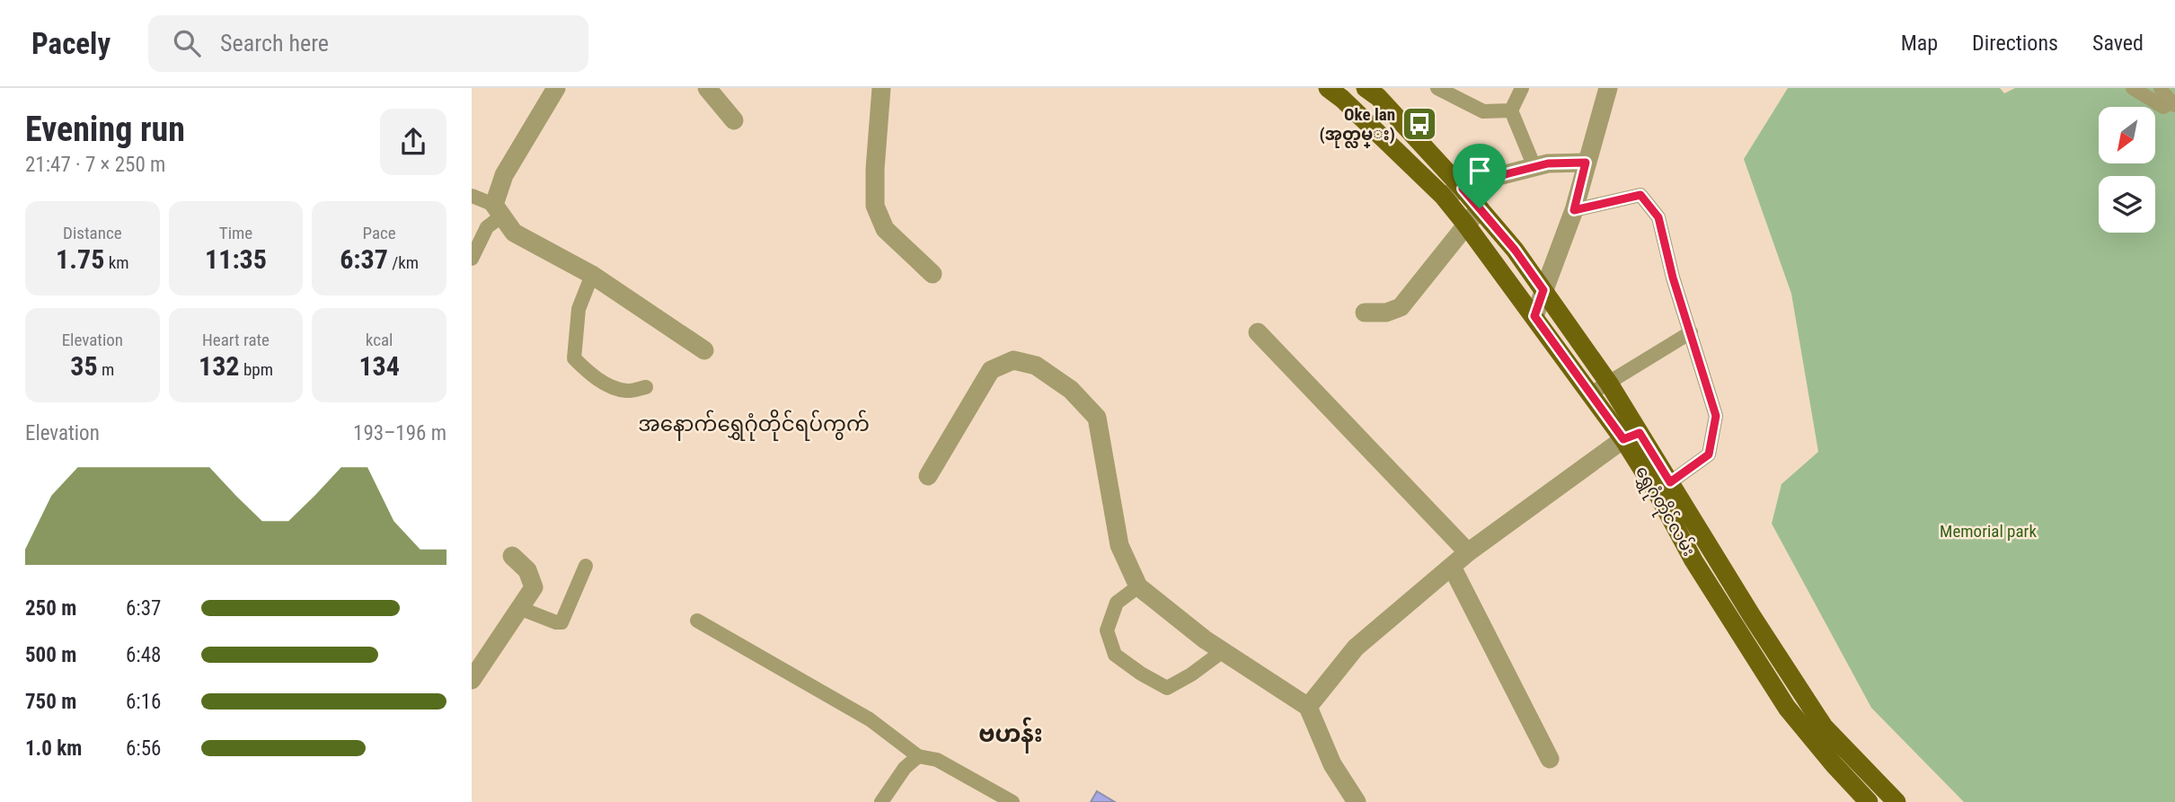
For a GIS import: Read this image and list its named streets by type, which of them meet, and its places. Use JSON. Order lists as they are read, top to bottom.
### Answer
{
  "streets": {
    "main road": ["ရွှေဂုံတိုင်လမ်း"]
  },
  "districts": ["အနောက်ရွှေဂုံတိုင်ရပ်ကွက်", "ဗဟန်း"],
  "parks": ["Memorial park"],
  "places": {
    "bus stop": ["Oke lan (အုတ္လမ္း)"]
  },
  "north": "bottom left",
  "page": {
    "header": "Pacely",
    "search": "Search here",
    "nav": ["Map", "Directions", "Saved"],
    "heading": ["Evening run", "21:47 · 7 × 250 m"],
    "stats": [
      ["Distance", "1.75 km"],
      ["Time", "11:35"],
      ["Pace", "6:37 /km"],
      ["Elevation", "35 m"],
      ["Heart rate", "132 bpm"],
      ["kcal", "134"]
    ],
    "chart": ["Elevation", "193–196 m"],
    "list": [
      {
        "name": "250 m",
        "note": "6:37"
      },
      {
        "name": "500 m",
        "note": "6:48"
      },
      {
        "name": "750 m",
        "note": "6:16"
      },
      {
        "name": "1.0 km",
        "note": "6:56"
      }
    ]
  }
}
